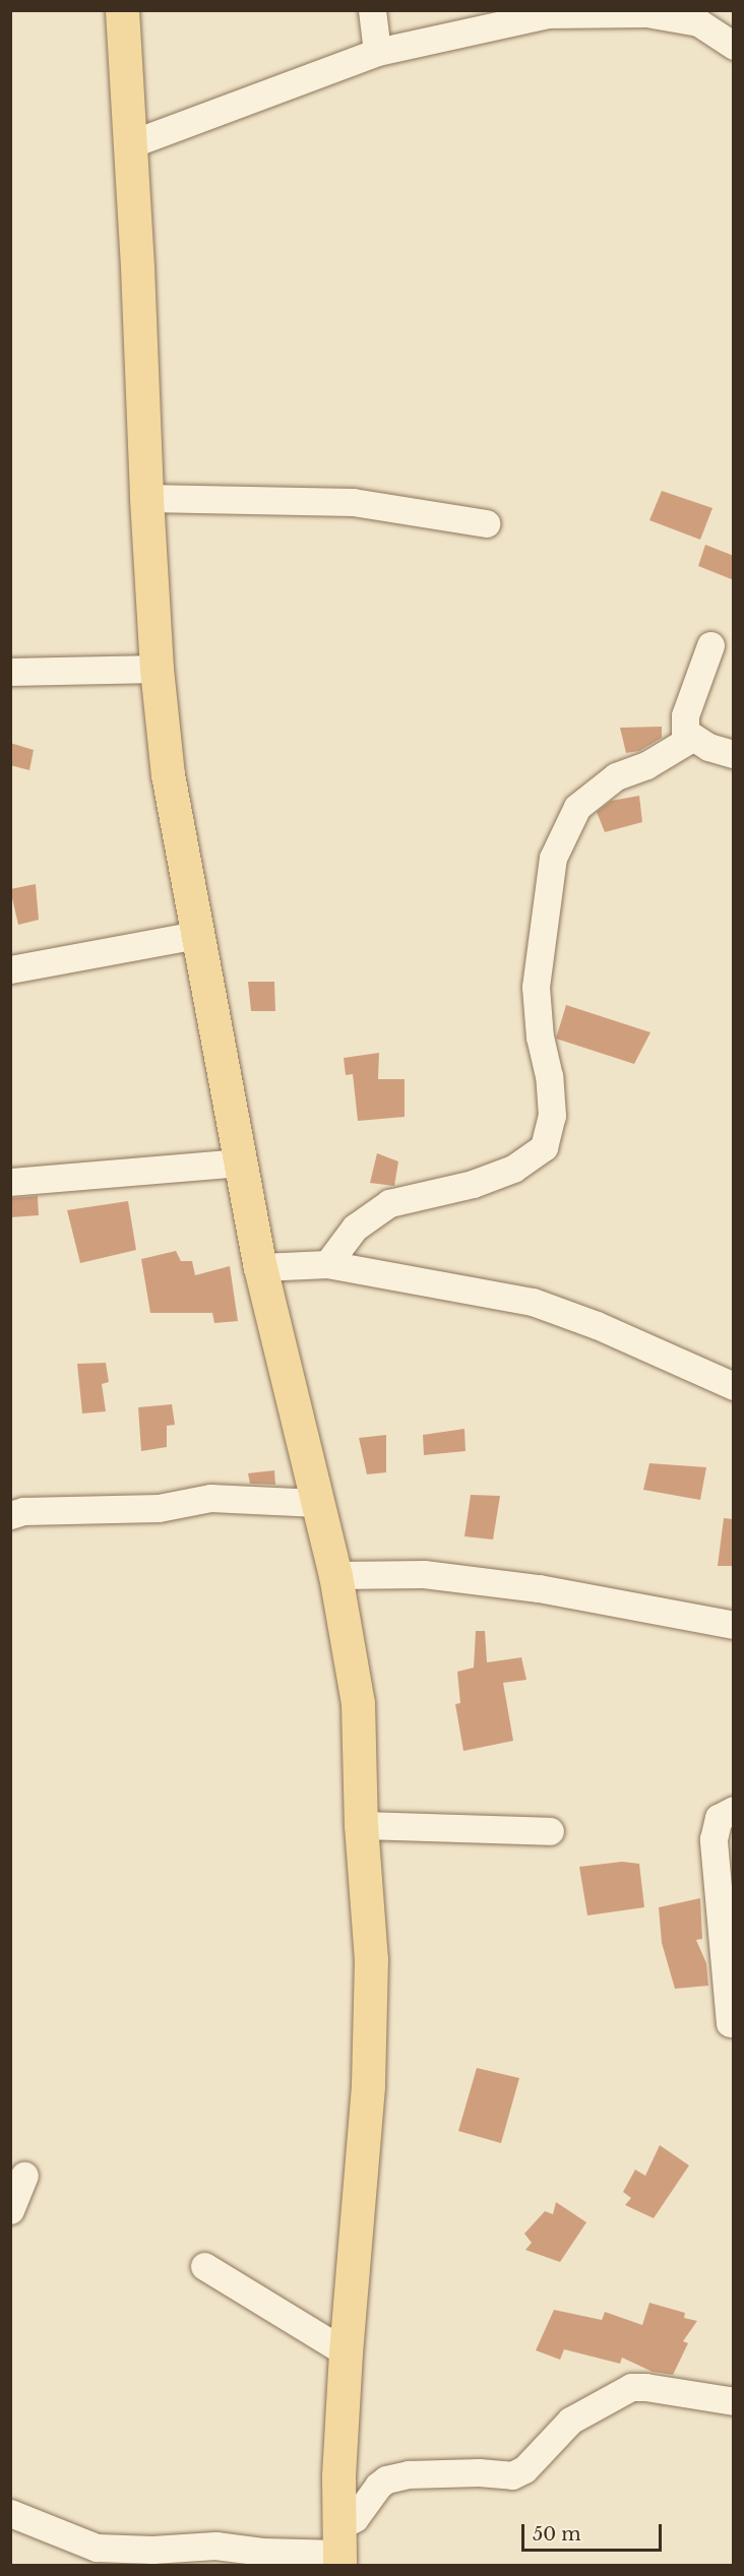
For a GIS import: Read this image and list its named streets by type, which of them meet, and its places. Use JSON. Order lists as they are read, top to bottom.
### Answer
{
  "scale_bar": "50 m"
}
